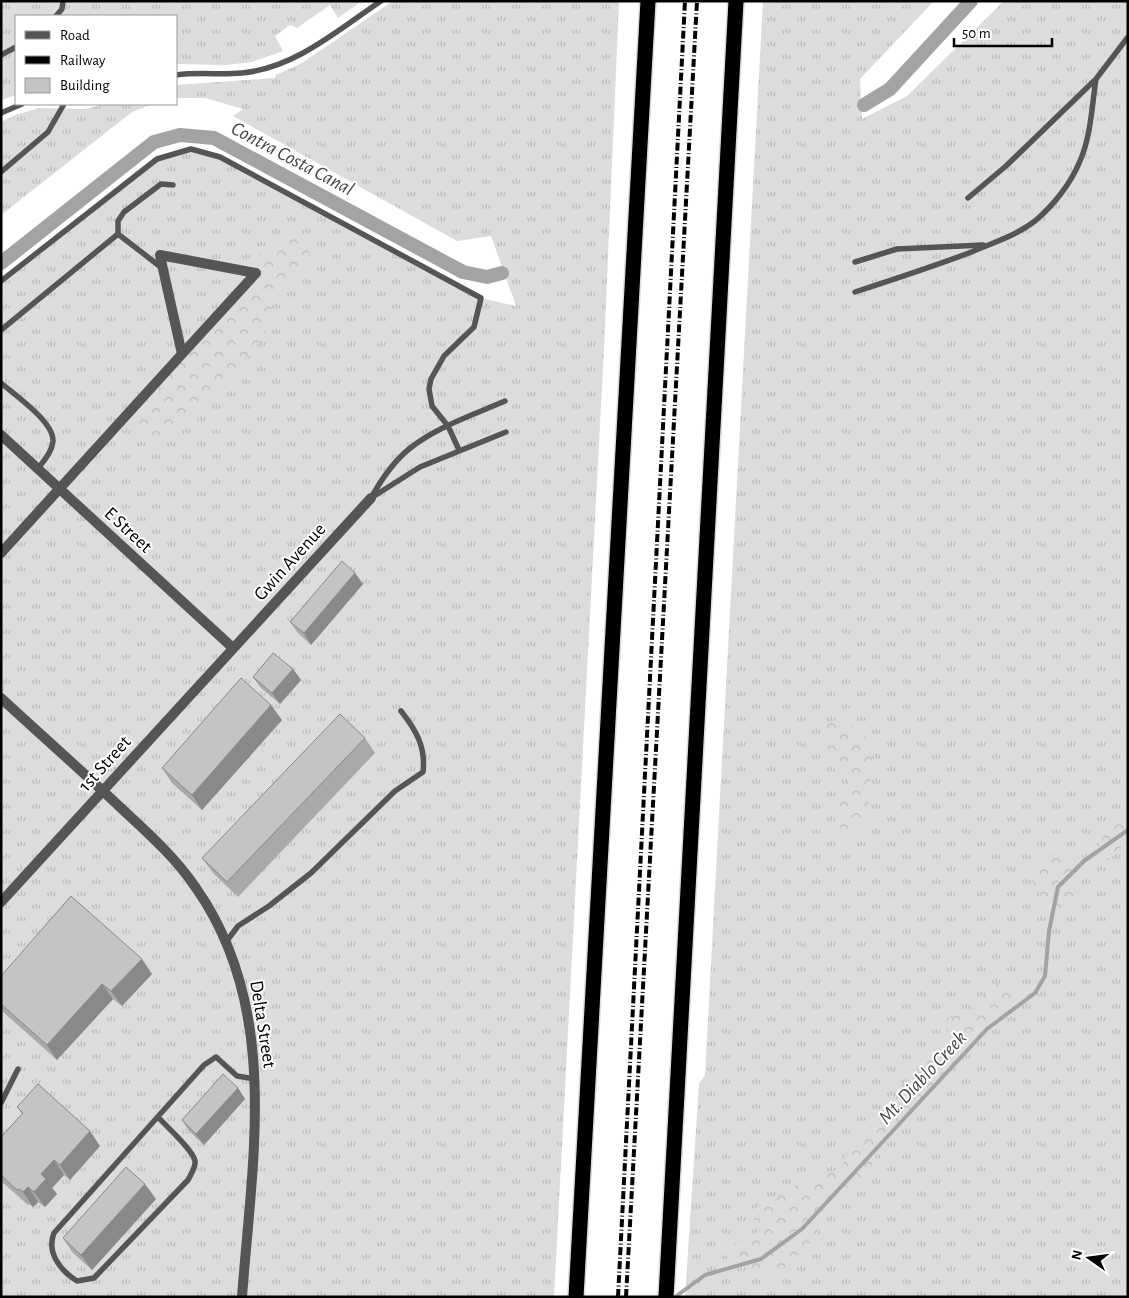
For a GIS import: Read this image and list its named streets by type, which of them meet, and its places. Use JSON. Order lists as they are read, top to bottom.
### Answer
{
  "streets": {
    "street": [
      "E Street",
      "Gwin Avenue",
      "1st Street",
      "Delta Street"
    ]
  },
  "crossings": [
    ["E Street", "Gwin Avenue"],
    ["E Street", "1st Street"],
    ["Gwin Avenue", "1st Street"],
    ["1st Street", "Delta Street"]
  ],
  "water": ["Contra Costa Canal", "Mt. Diablo Creek"],
  "legend": ["Road", "Railway", "Building"],
  "scale_bar": "50 m",
  "north": "left"
}
